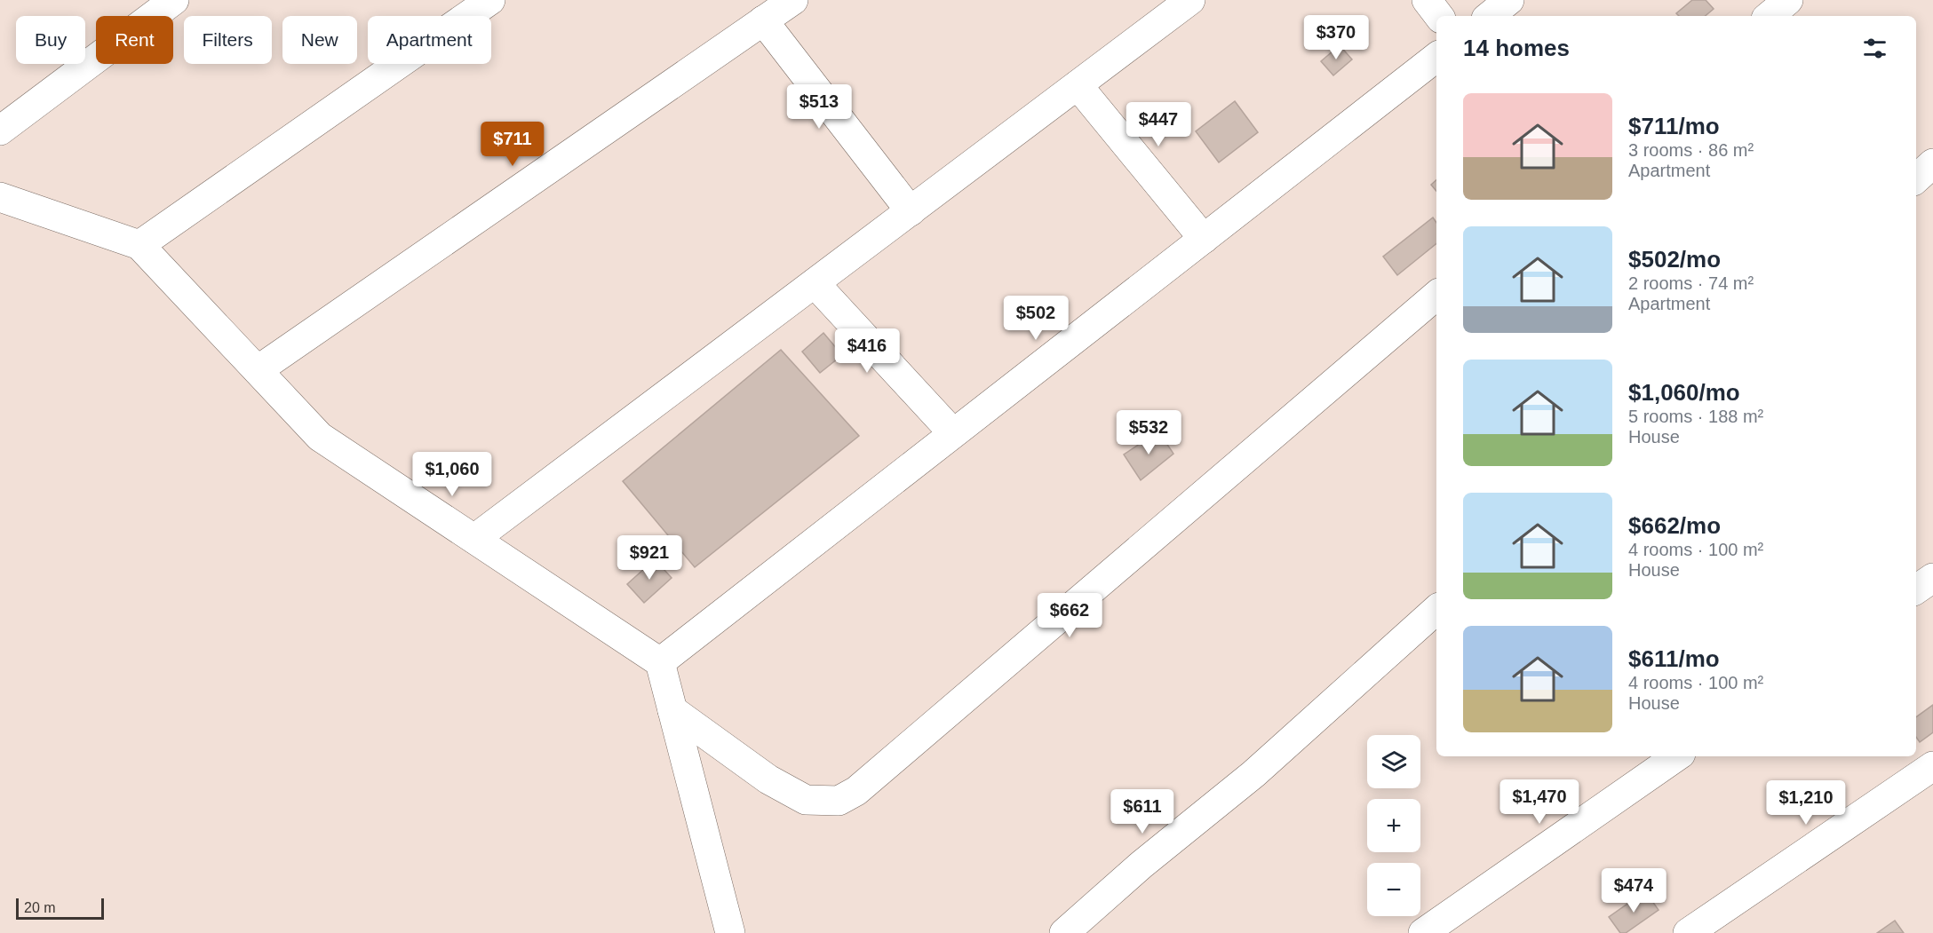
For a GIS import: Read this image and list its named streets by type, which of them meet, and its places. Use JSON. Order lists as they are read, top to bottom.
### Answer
{
  "scale_bar": "20 m",
  "page": {
    "price": [
      "$370",
      "$513",
      "$447",
      "$711",
      "$502",
      "$416",
      "$532",
      "$1,060",
      "$921",
      "$662",
      "$1,470",
      "$1,210",
      "$611",
      "$474"
    ],
    "chip": [
      "Buy",
      "Rent",
      "Filters",
      "New",
      "Apartment"
    ],
    "heading": "14 homes",
    "list": [
      {
        "name": "$711/mo",
        "note": "3 rooms · 86 m² · Apartment"
      },
      {
        "name": "$502/mo",
        "note": "2 rooms · 74 m² · Apartment"
      },
      {
        "name": "$1,060/mo",
        "note": "5 rooms · 188 m² · House"
      },
      {
        "name": "$662/mo",
        "note": "4 rooms · 100 m² · House"
      },
      {
        "name": "$611/mo",
        "note": "4 rooms · 100 m² · House"
      }
    ],
    "map_buttons": ["+", "−"],
    "scale": "20 m"
  }
}
